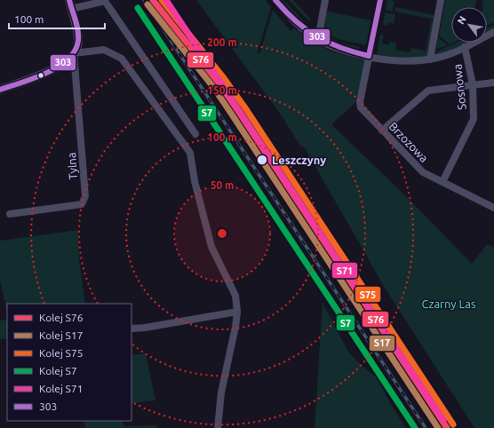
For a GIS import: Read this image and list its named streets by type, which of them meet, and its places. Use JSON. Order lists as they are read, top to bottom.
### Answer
{
  "streets": {
    "street": ["Sosnowa", "Brzozowa", "Tylna"]
  },
  "crossings": [
    ["Sosnowa", "Brzozowa"]
  ],
  "parks": ["Czarny Las"],
  "places": ["Leszczyny"],
  "lines": [
    "rail line S76",
    "rail line S75",
    "rail line S71",
    "transit line 303",
    "rail line S17",
    "rail line S7"
  ],
  "legend": [
    "Kolej S76",
    "Kolej S17",
    "Kolej S75",
    "Kolej S7",
    "Kolej S71",
    "303"
  ],
  "scale_bar": "100 m",
  "north": "top left",
  "rings": [
    "200 m",
    "150 m",
    "100 m",
    "50 m"
  ]
}
